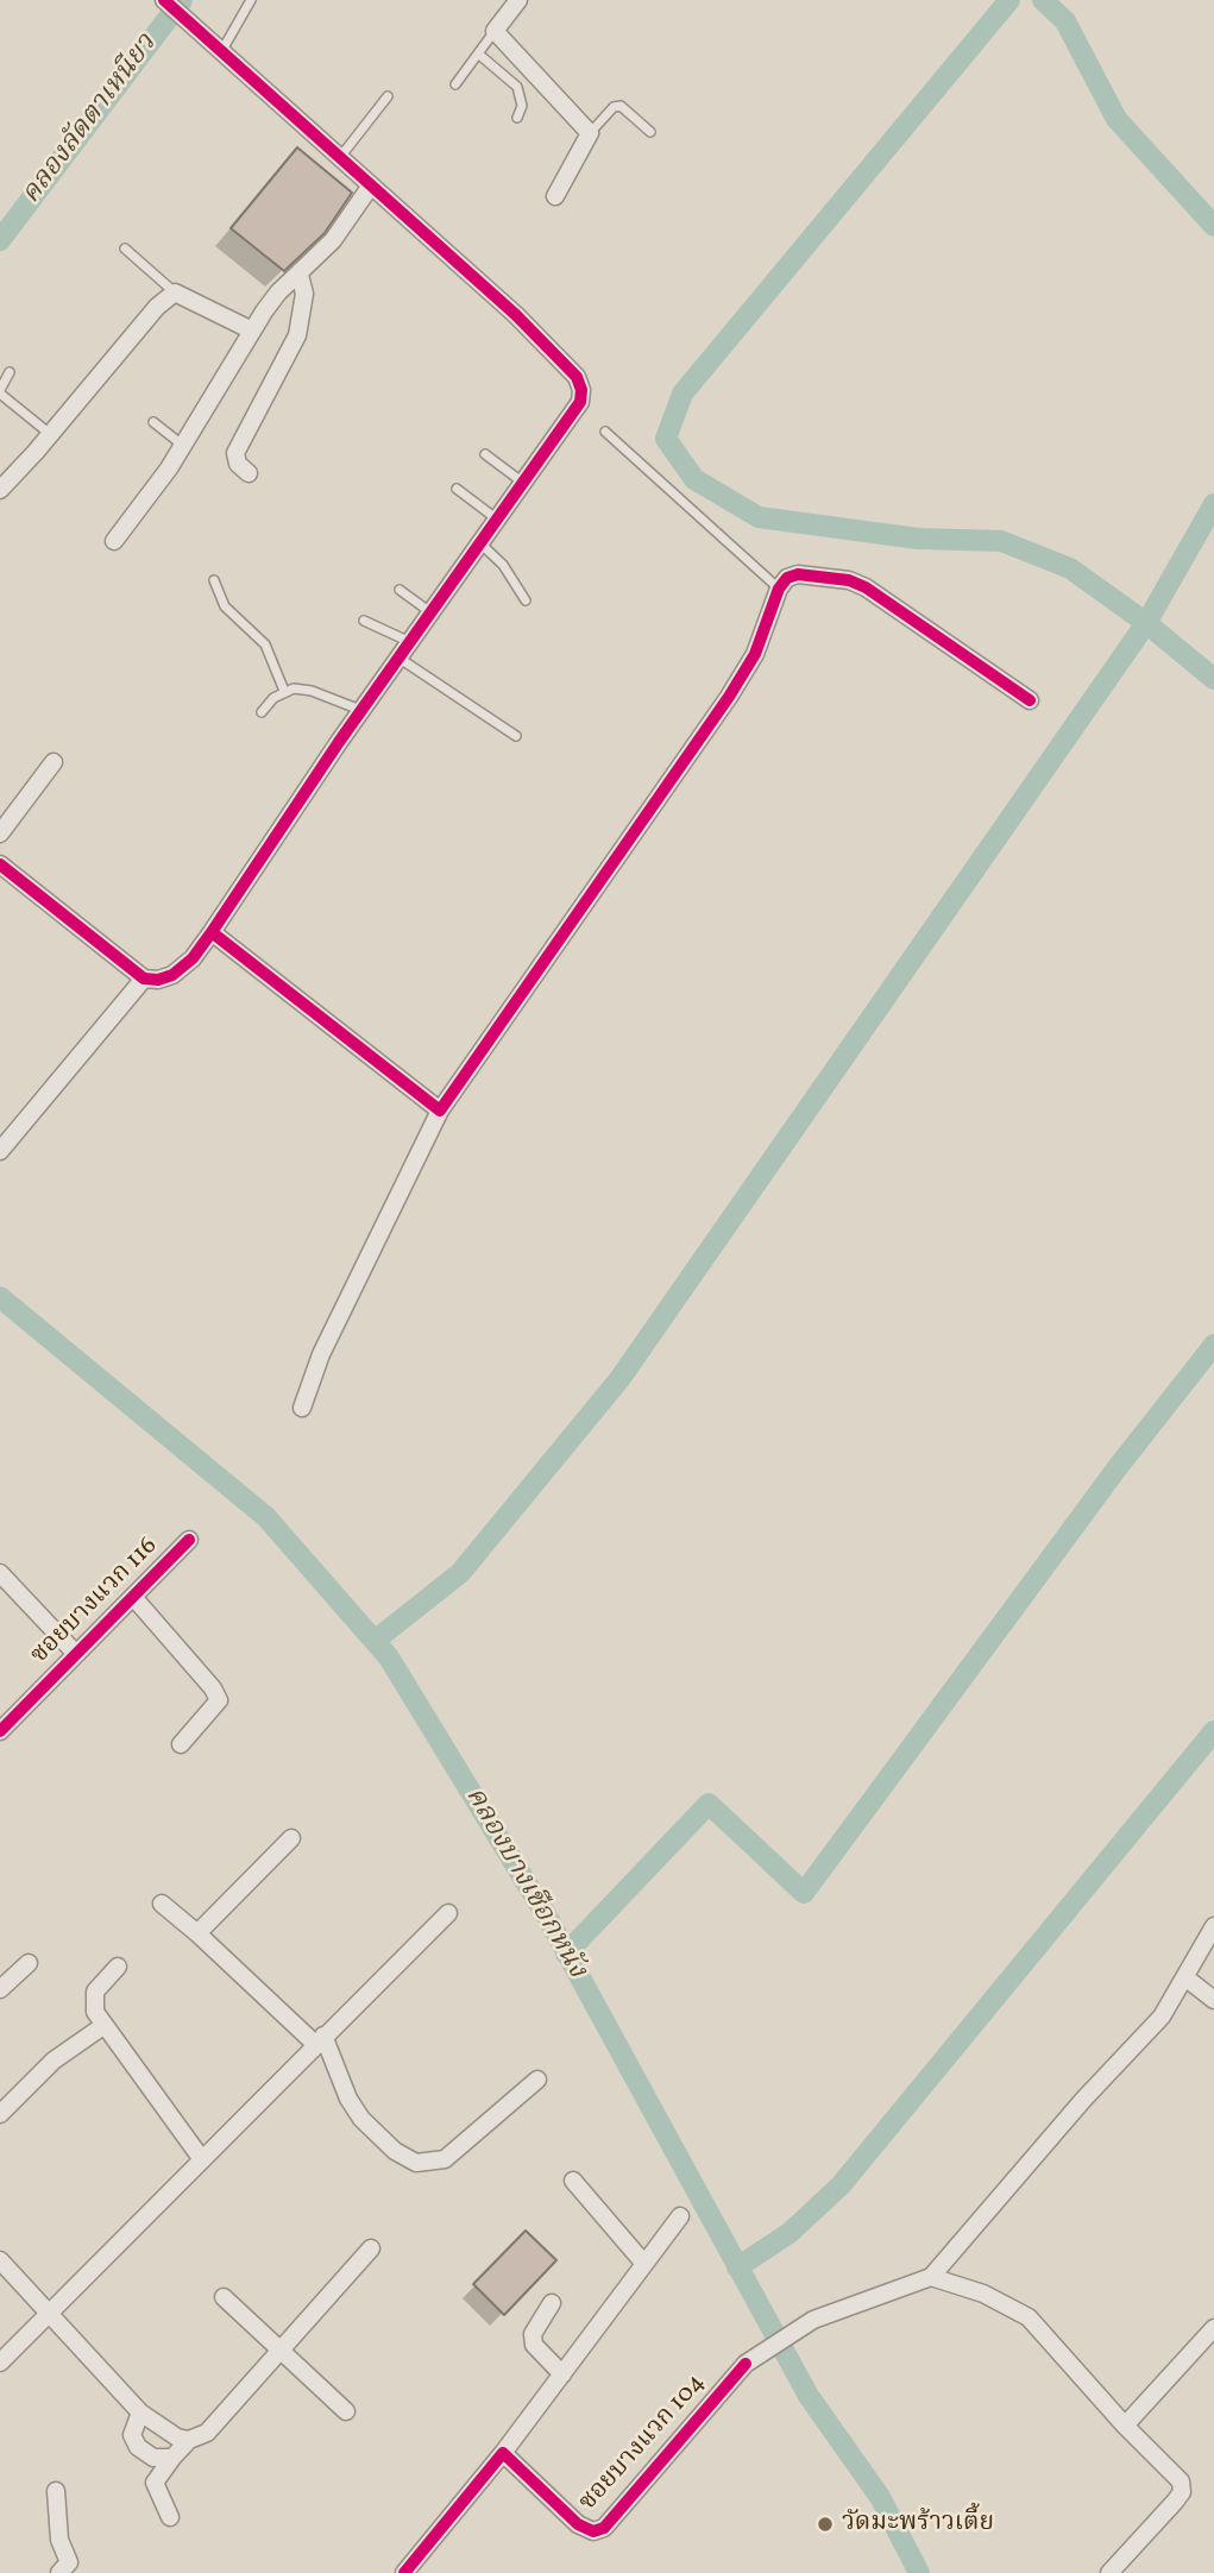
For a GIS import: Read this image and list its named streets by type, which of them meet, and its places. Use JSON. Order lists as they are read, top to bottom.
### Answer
{
  "streets": {
    "street": ["ซอยบางแวก 116", "ซอยบางแวก 104"]
  },
  "water": ["คลองลัดตาเหนียว", "คลองบางเชือกหนัง"],
  "places": ["วัดมะพร้าวเตี้ย"]
}
